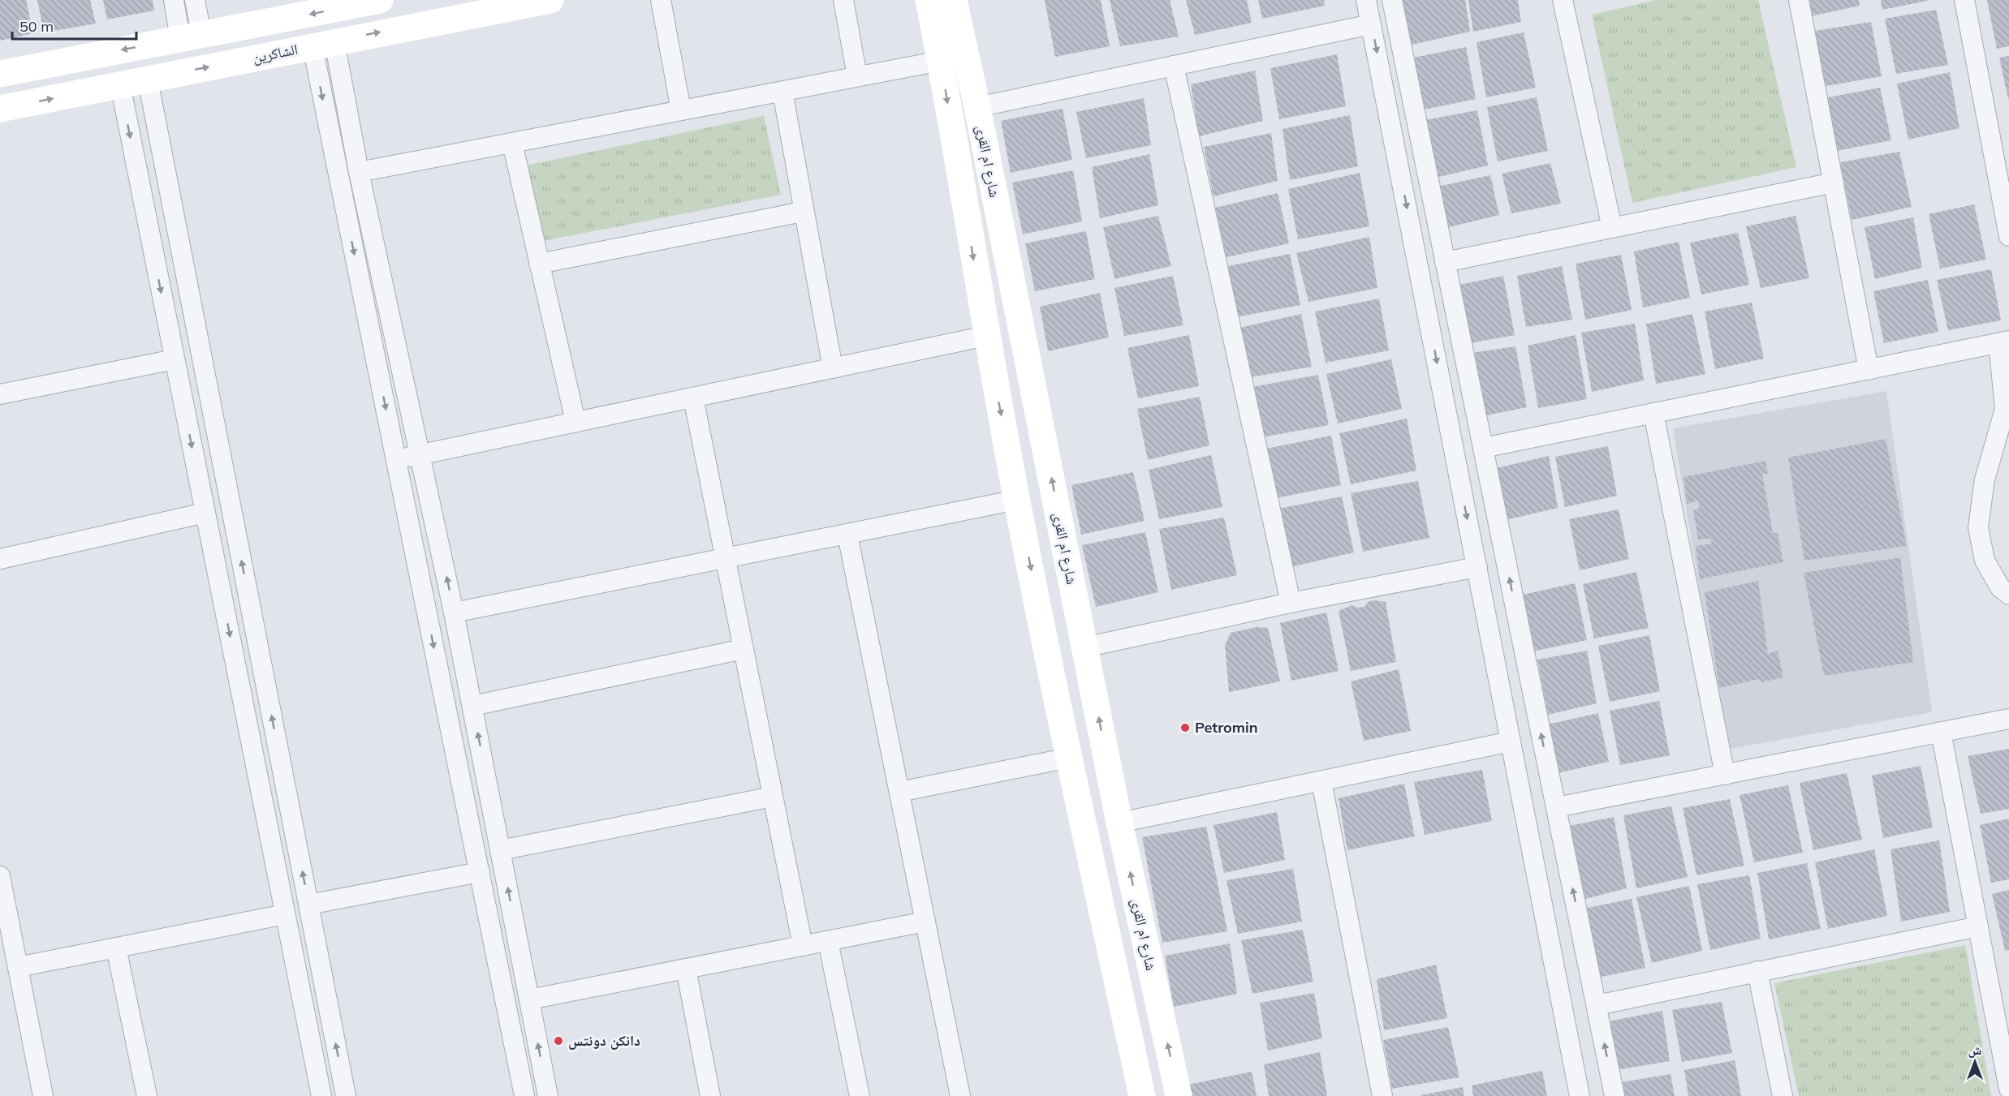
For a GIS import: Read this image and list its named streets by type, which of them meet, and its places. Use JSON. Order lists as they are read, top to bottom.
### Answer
{
  "streets": {
    "main road": ["الشاكرين", "شارع ام القرى"]
  },
  "places": ["Petromin", "دانكن دونتس"],
  "scale_bar": "50 m",
  "north": "top"
}
